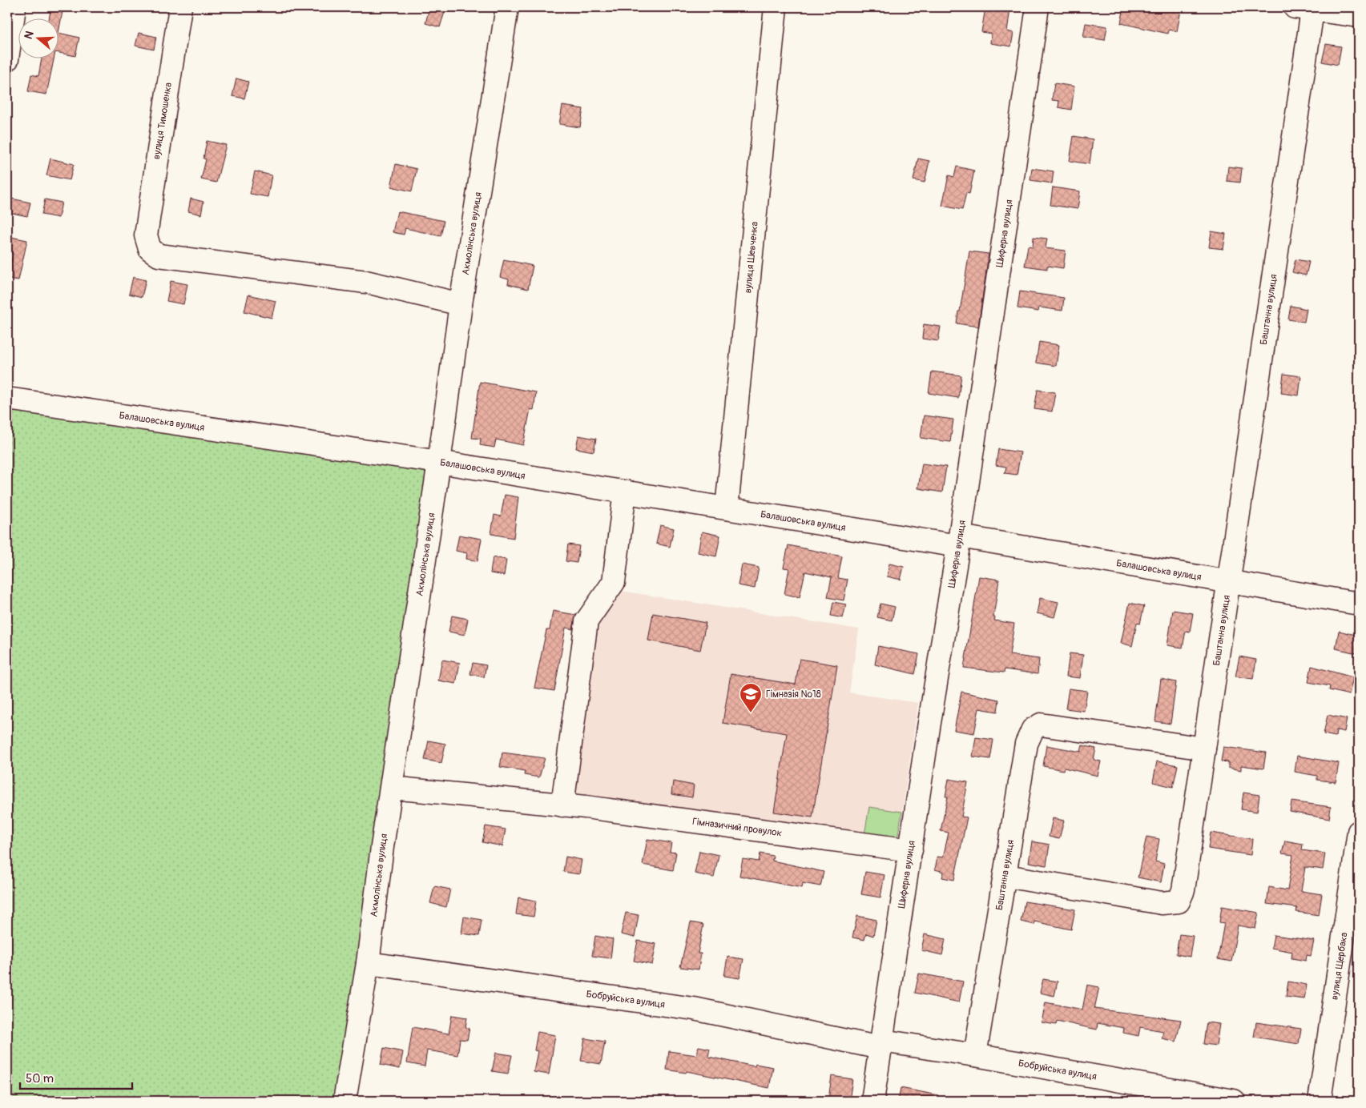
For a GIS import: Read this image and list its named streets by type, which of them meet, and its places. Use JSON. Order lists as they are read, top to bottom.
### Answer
{
  "streets": {
    "street": [
      "вулиця Тимошенка",
      "Акмолінська вулиця",
      "Шиферна вулиця",
      "вулиця Шевченка",
      "Баштанна вулиця",
      "Балашовська вулиця",
      "Гімназичний провулок",
      "вулиця Щербака",
      "Бобруйська вулиця"
    ]
  },
  "crossings": [
    ["вулиця Тимошенка", "Акмолінська вулиця"],
    ["Акмолінська вулиця", "Балашовська вулиця"],
    ["Акмолінська вулиця", "Гімназичний провулок"],
    ["Акмолінська вулиця", "Бобруйська вулиця"],
    ["Шиферна вулиця", "Балашовська вулиця"],
    ["Шиферна вулиця", "Гімназичний провулок"],
    ["Шиферна вулиця", "Бобруйська вулиця"],
    ["вулиця Шевченка", "Балашовська вулиця"],
    ["Баштанна вулиця", "Балашовська вулиця"],
    ["Баштанна вулиця", "Бобруйська вулиця"]
  ],
  "places": {
    "school or university": ["Гімназія №18"]
  },
  "scale_bar": "50 m",
  "north": "left"
}
